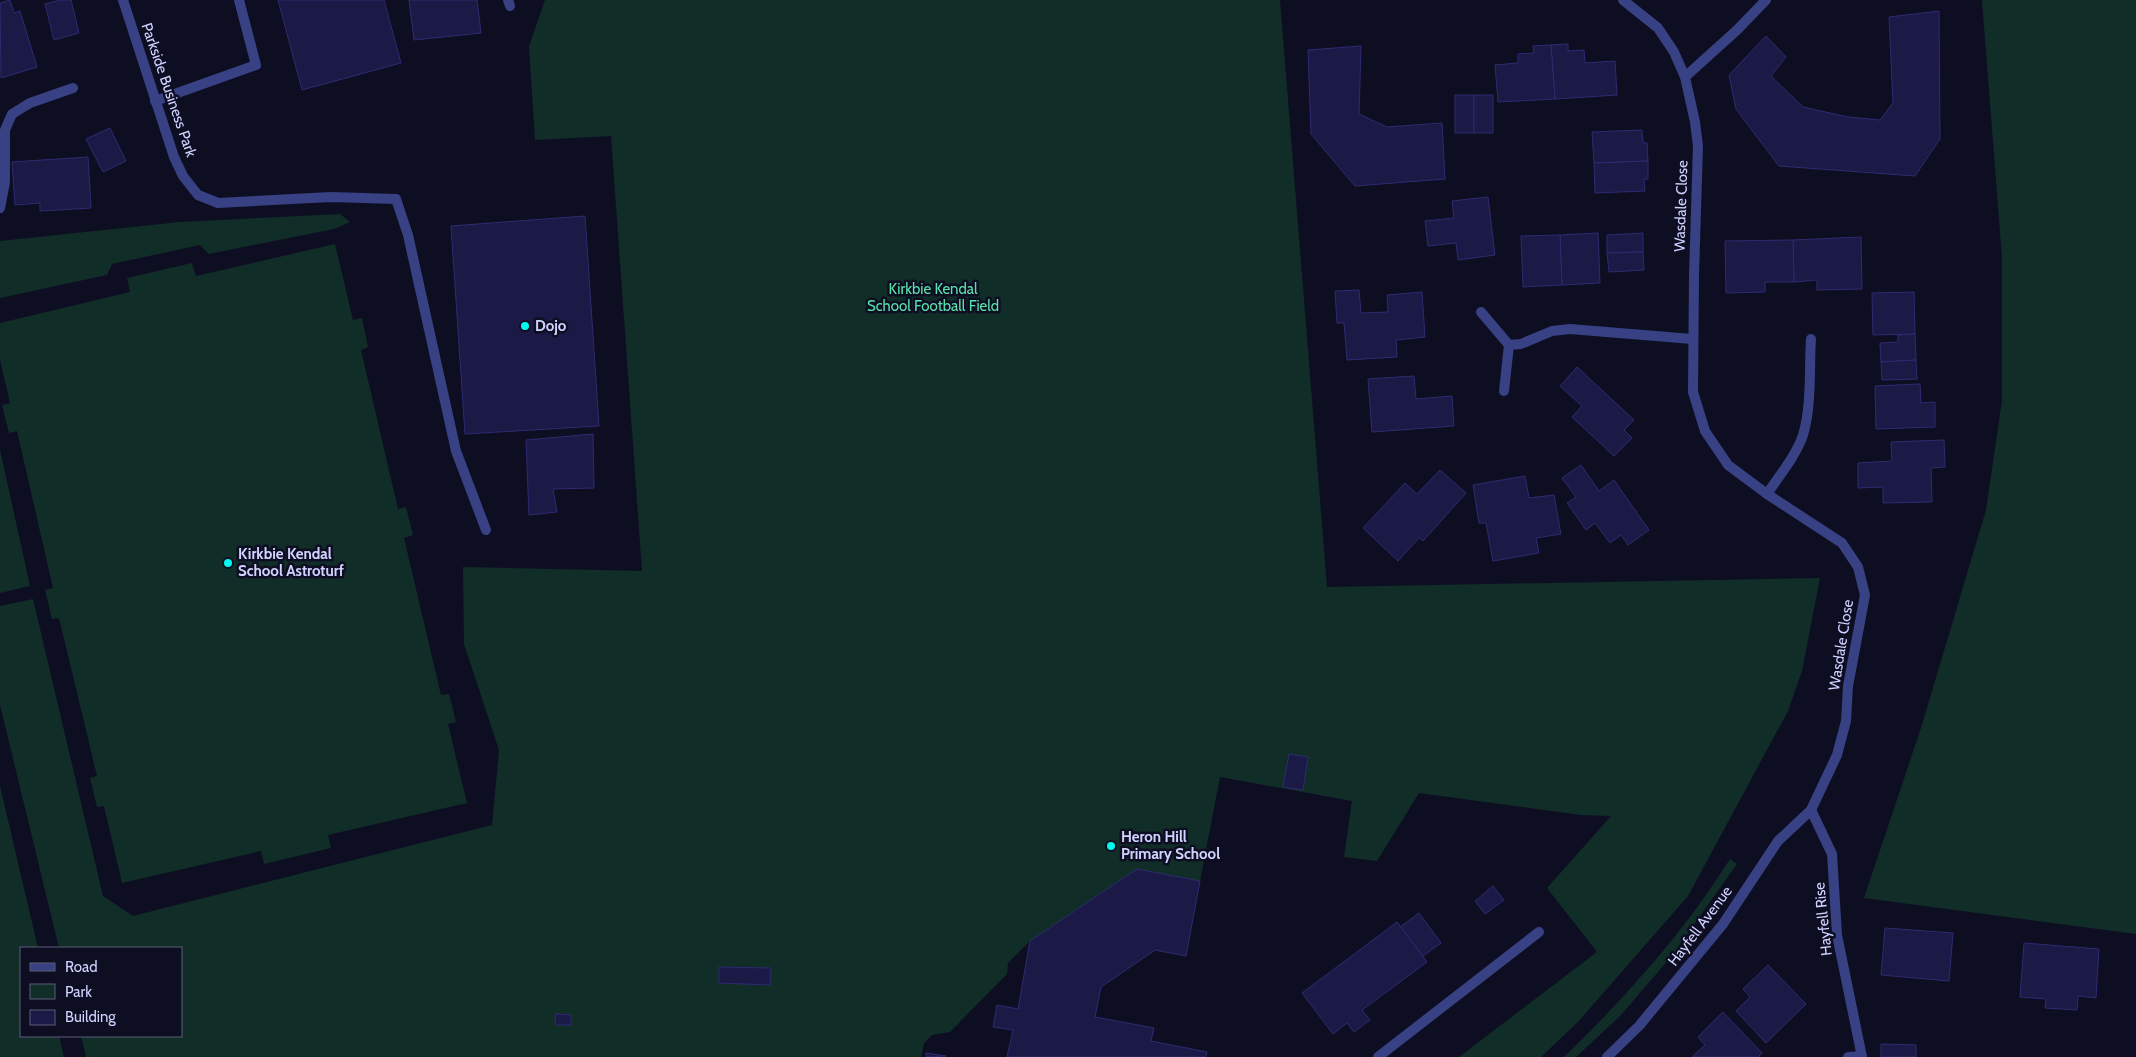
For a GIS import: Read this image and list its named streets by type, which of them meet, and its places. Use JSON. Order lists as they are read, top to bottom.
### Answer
{
  "streets": {
    "street": [
      "Parkside Business Park",
      "Wasdale Close",
      "Hayfell Rise",
      "Hayfell Avenue"
    ]
  },
  "crossings": [
    ["Wasdale Close", "Hayfell Rise"],
    ["Wasdale Close", "Hayfell Avenue"],
    ["Hayfell Rise", "Hayfell Avenue"]
  ],
  "parks": ["Kirkbie Kendal School Football Field"],
  "places": ["Dojo", "Kirkbie Kendal School Astroturf", "Heron Hill Primary School"],
  "legend": ["Road", "Park", "Building"]
}
